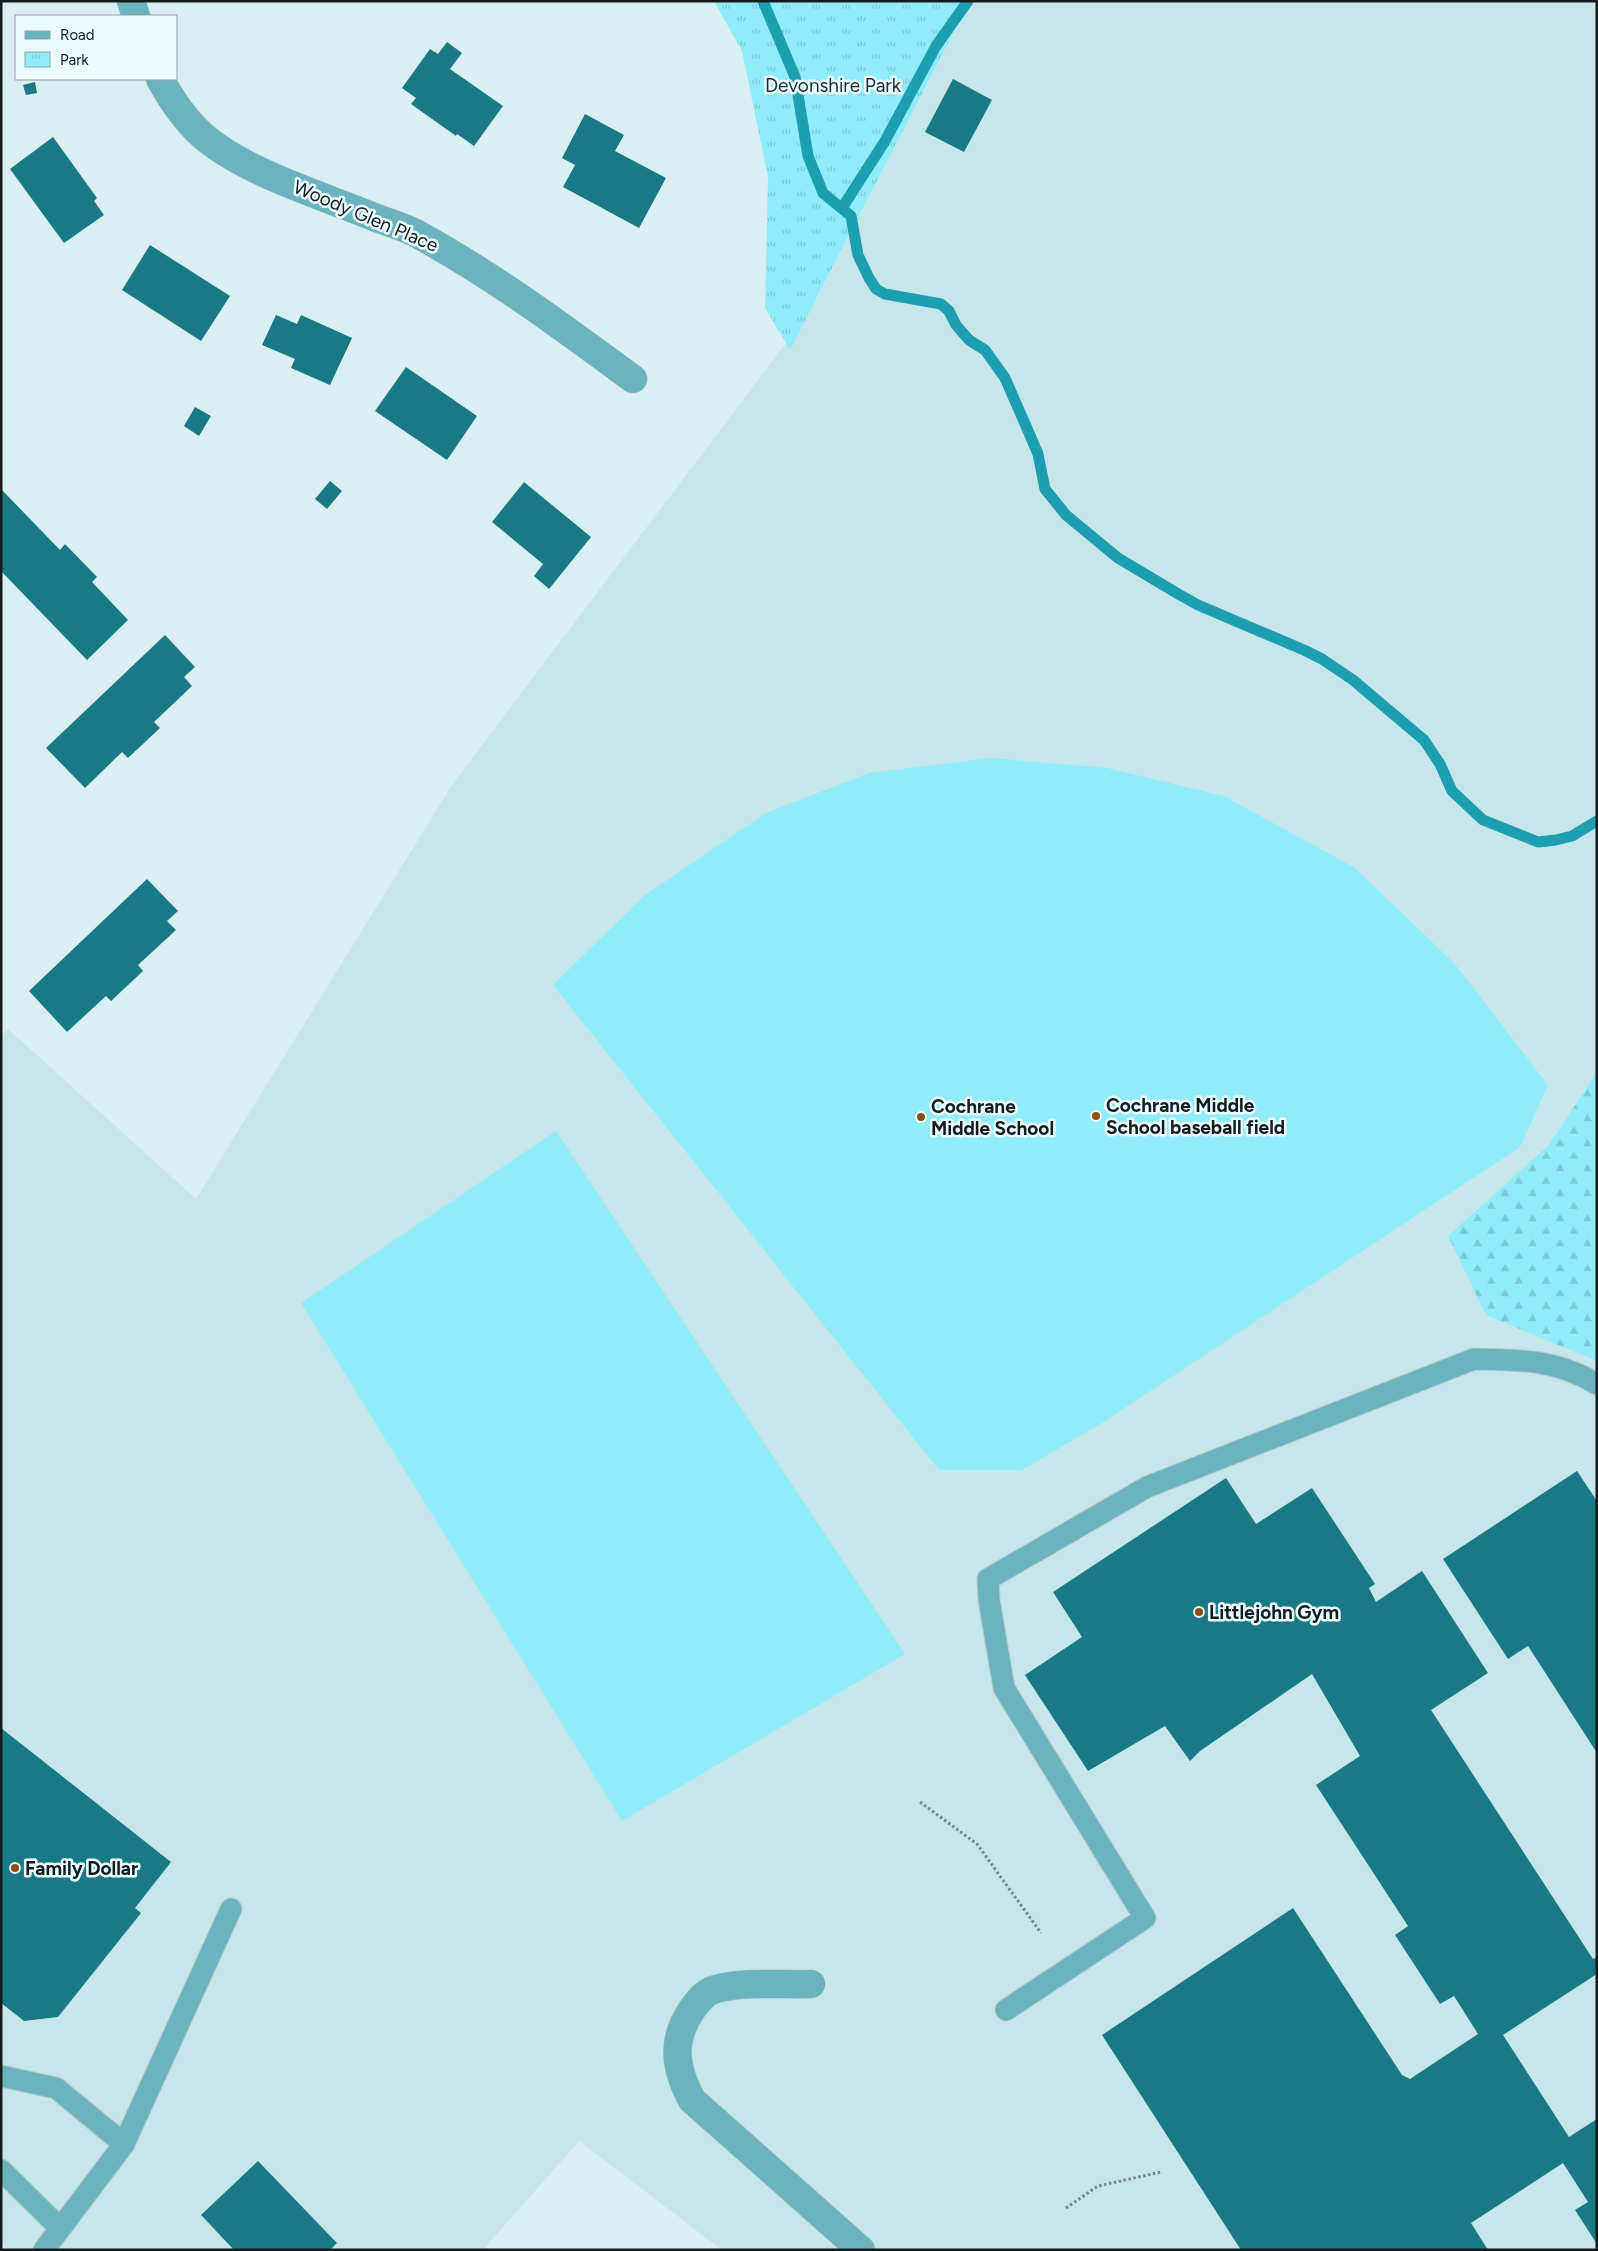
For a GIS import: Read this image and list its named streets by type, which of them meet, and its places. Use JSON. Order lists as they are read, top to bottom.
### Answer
{
  "streets": {
    "street": ["Woody Glen Place"]
  },
  "parks": ["Devonshire Park"],
  "places": [
    "Cochrane Middle School baseball field",
    "Cochrane Middle School",
    "Littlejohn Gym",
    "Family Dollar"
  ],
  "legend": ["Road", "Park"]
}
